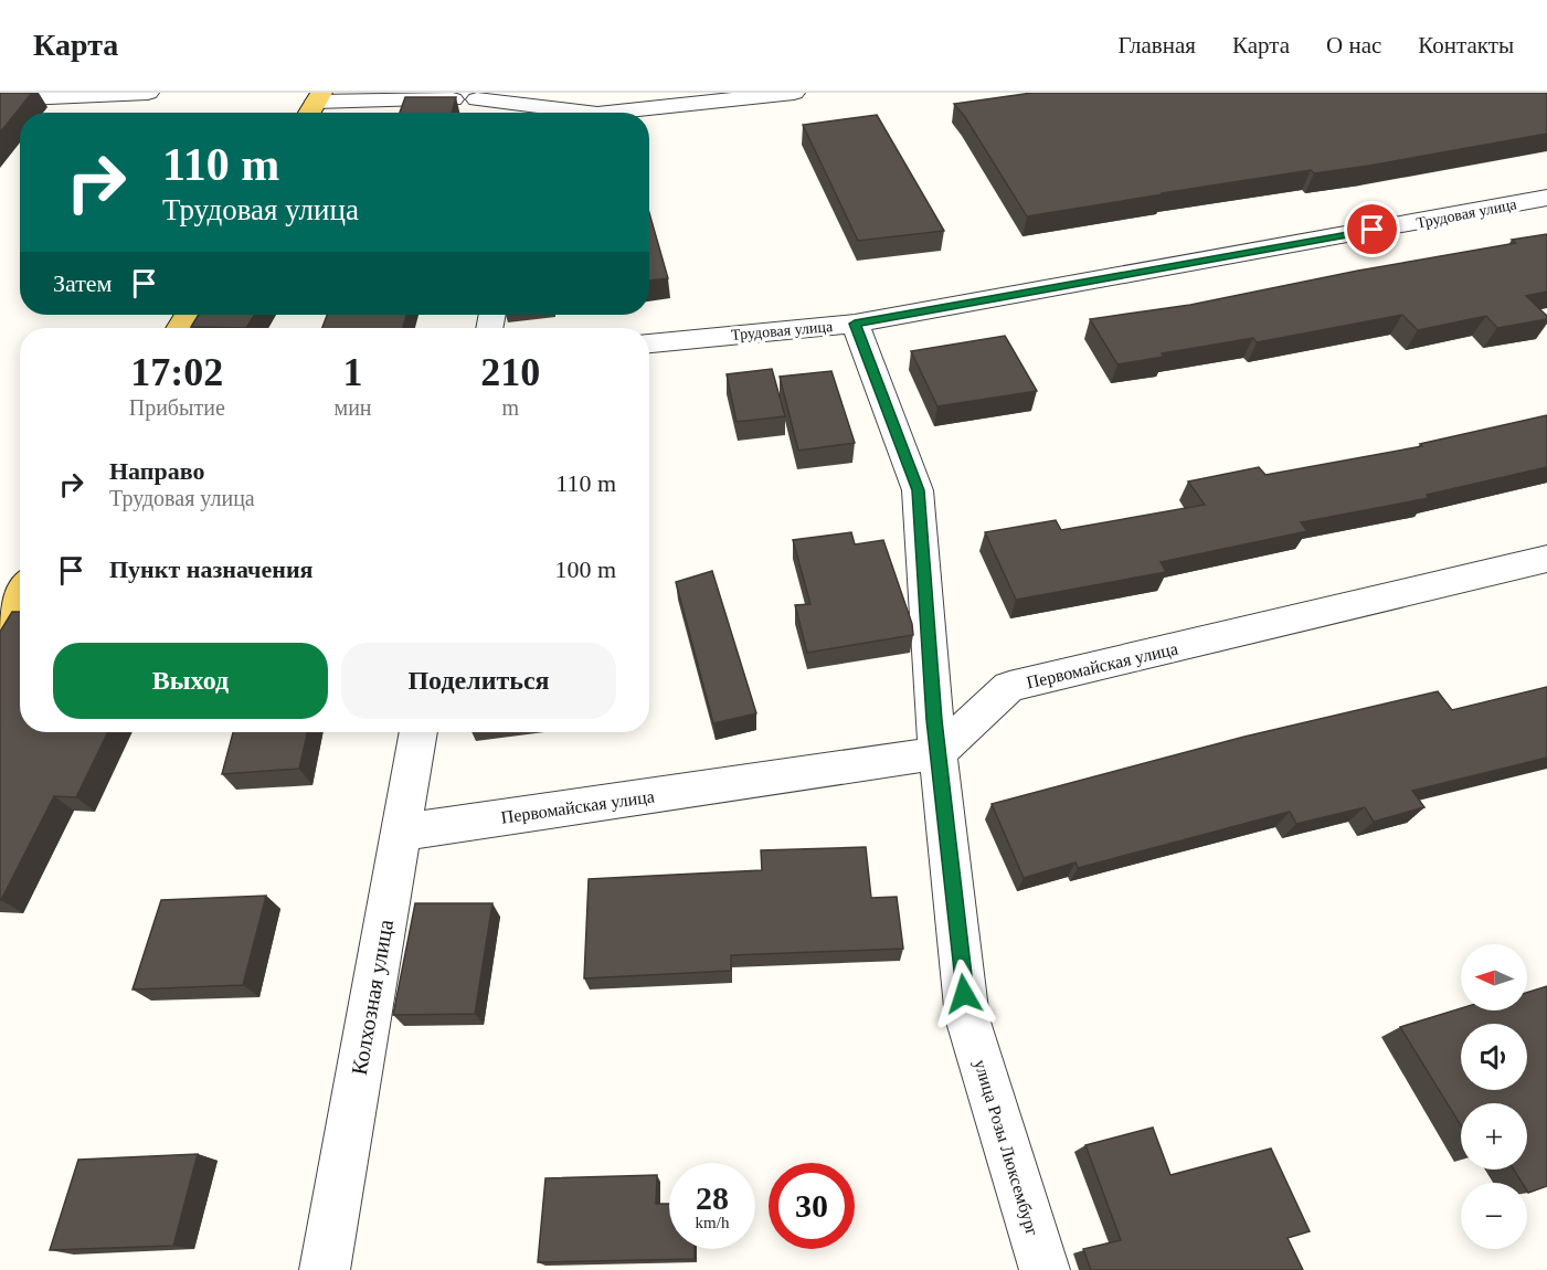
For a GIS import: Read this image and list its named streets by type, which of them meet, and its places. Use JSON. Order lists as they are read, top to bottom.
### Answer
{
  "streets": {
    "street": [
      "Трудовая улица",
      "Первомайская улица",
      "Колхозная улица",
      "улица Розы Люксембург"
    ]
  },
  "crossings": [
    ["Трудовая улица", "улица Розы Люксембург"],
    ["Первомайская улица", "Колхозная улица"],
    ["Первомайская улица", "улица Розы Люксембург"]
  ],
  "north": "left",
  "page": {
    "header": "Карта",
    "nav": [
      "Главная",
      "Карта",
      "О нас",
      "Контакты"
    ],
    "turn": ["110 m", "Трудовая улица"],
    "then": "Затем",
    "eta": [
      "17:02",
      "Прибытие",
      "1",
      "мин",
      "210",
      "m"
    ],
    "list": [
      {
        "name": "Направо",
        "note": "Трудовая улица",
        "value": "110 m"
      },
      {
        "name": "Пункт назначения",
        "value": "100 m"
      }
    ],
    "buttons": ["Выход", "Поделиться"],
    "map_buttons": ["+", "−"],
    "speed": "28 km/h",
    "limit": "30"
  }
}
